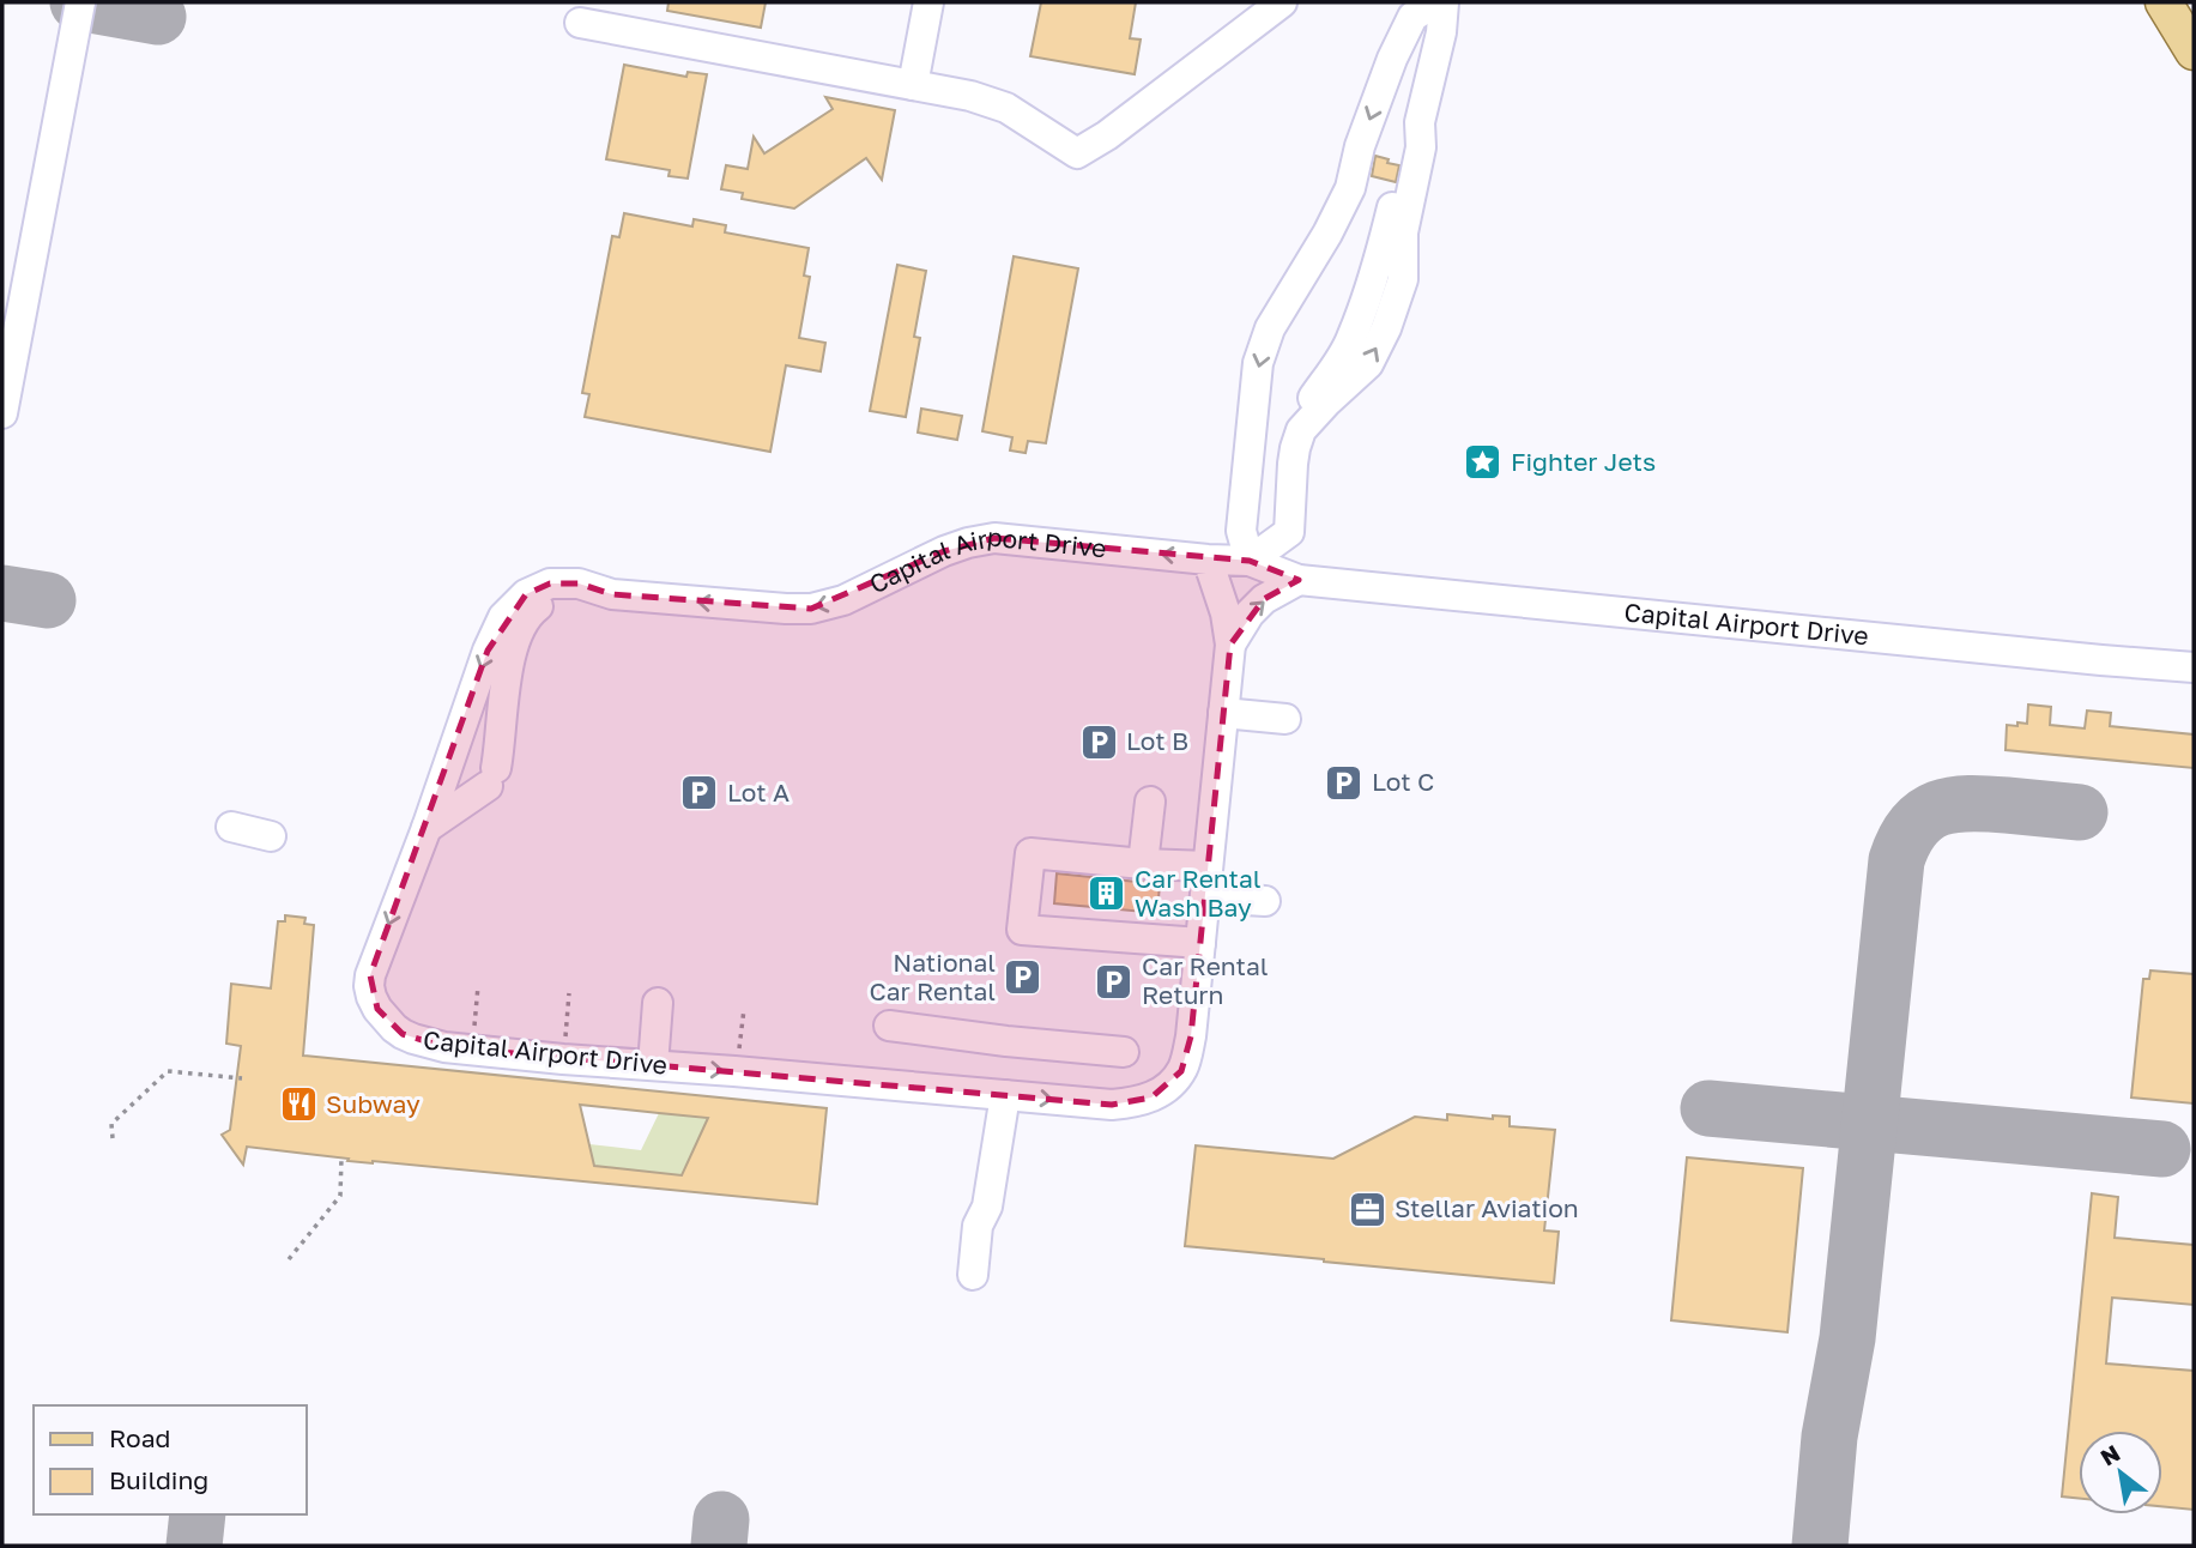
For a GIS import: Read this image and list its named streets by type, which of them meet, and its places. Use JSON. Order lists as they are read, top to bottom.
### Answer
{
  "streets": {
    "street": ["Capital Airport Drive"]
  },
  "places": {
    "place": ["Fighter Jets"],
    "parking": [
      "Lot B",
      "Lot C",
      "Lot A",
      "National Car Rental",
      "Car Rental Return"
    ],
    "building": ["Car Rental Wash Bay"],
    "restaurant": ["Subway"],
    "office": ["Stellar Aviation"]
  },
  "legend": ["Road", "Building"],
  "north": "top left"
}
